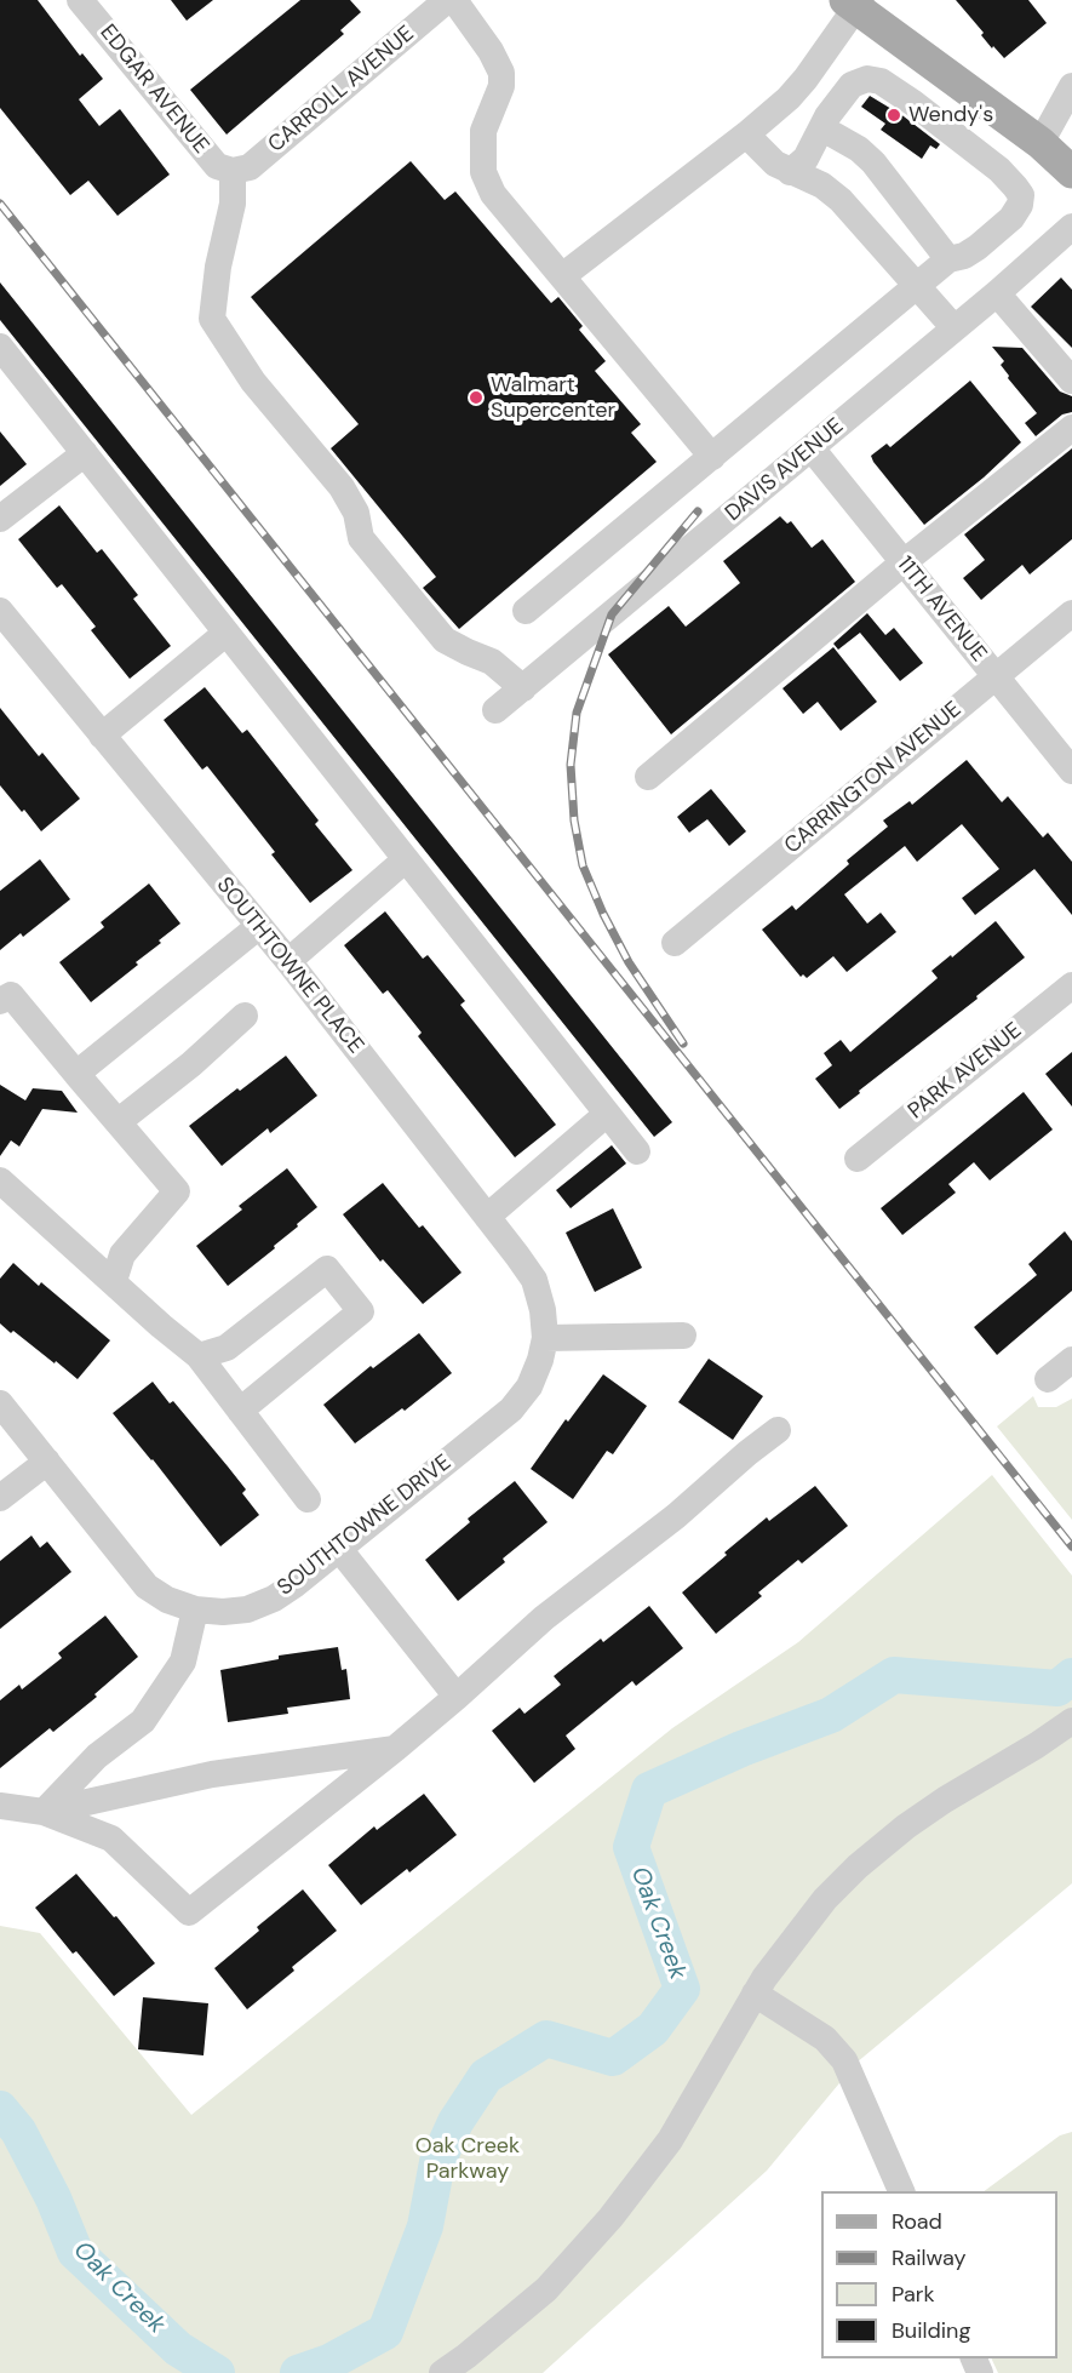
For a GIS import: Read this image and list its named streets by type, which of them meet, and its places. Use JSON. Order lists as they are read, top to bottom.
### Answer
{
  "streets": {
    "street": [
      "EDGAR AVENUE",
      "CARROLL AVENUE",
      "DAVIS AVENUE",
      "11TH AVENUE",
      "CARRINGTON AVENUE",
      "SOUTHTOWNE PLACE",
      "PARK AVENUE",
      "SOUTHTOWNE DRIVE"
    ]
  },
  "crossings": [
    ["EDGAR AVENUE", "CARROLL AVENUE"],
    ["DAVIS AVENUE", "11TH AVENUE"],
    ["11TH AVENUE", "CARRINGTON AVENUE"],
    ["SOUTHTOWNE PLACE", "SOUTHTOWNE DRIVE"]
  ],
  "water": ["Oak Creek"],
  "parks": ["Oak Creek Parkway"],
  "places": ["Wendy's", "Walmart Supercenter"],
  "legend": [
    "Road",
    "Railway",
    "Park",
    "Building"
  ]
}
